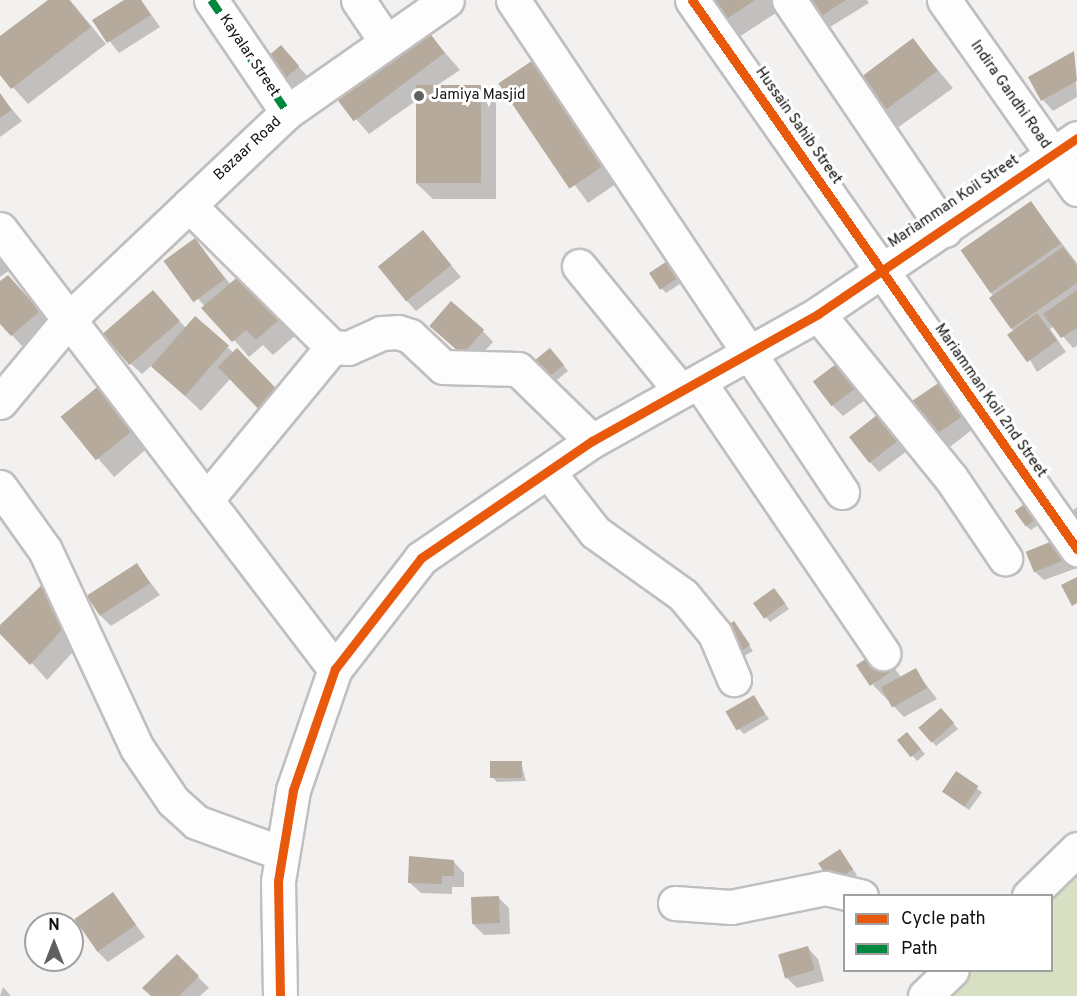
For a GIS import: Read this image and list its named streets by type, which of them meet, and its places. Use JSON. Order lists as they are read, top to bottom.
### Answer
{
  "streets": {
    "street": [
      "Kayalar Street",
      "Indira Gandhi Road",
      "Hussain Sahib Street",
      "Bazaar Road",
      "Mariamman Koil Street",
      "Mariamman Koil 2nd Street"
    ]
  },
  "crossings": [
    ["Kayalar Street", "Bazaar Road"],
    ["Indira Gandhi Road", "Mariamman Koil Street"],
    ["Hussain Sahib Street", "Mariamman Koil Street"],
    ["Hussain Sahib Street", "Mariamman Koil 2nd Street"],
    ["Mariamman Koil Street", "Mariamman Koil 2nd Street"]
  ],
  "places": ["Jamiya Masjid"],
  "legend": ["Cycle path", "Path"],
  "north": "top"
}
